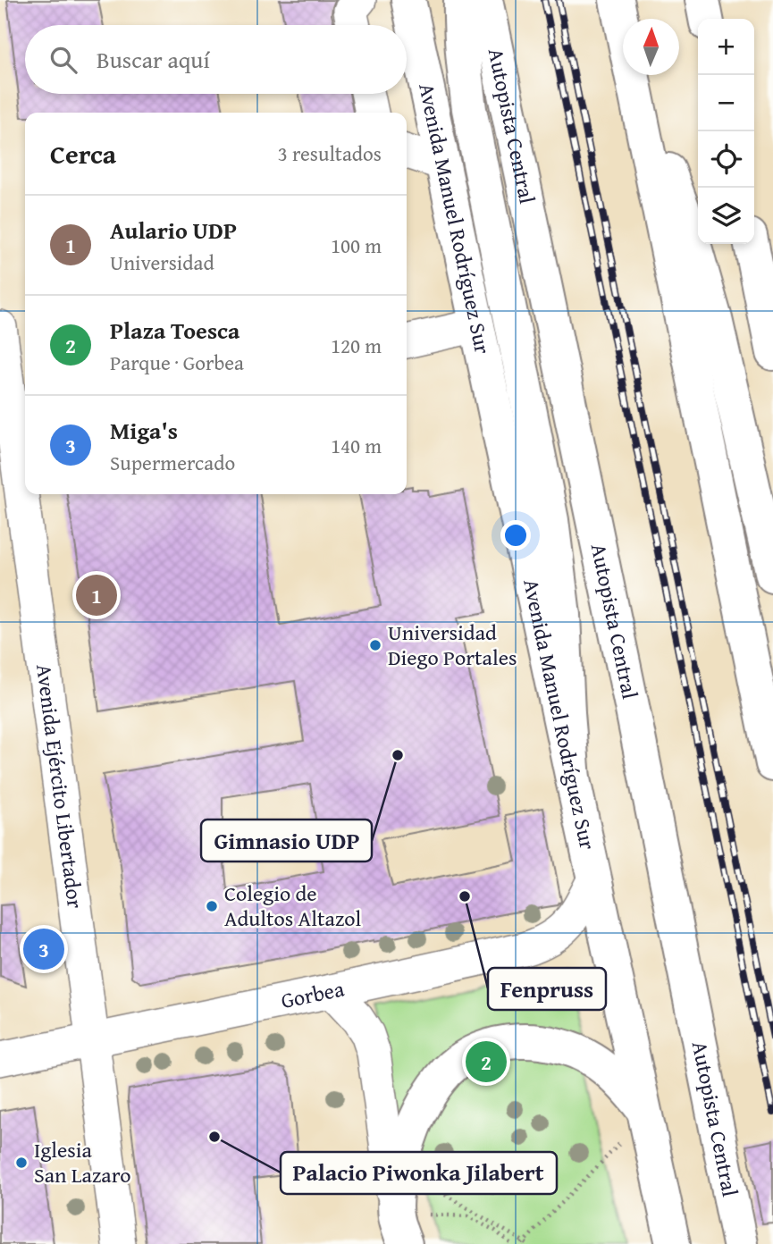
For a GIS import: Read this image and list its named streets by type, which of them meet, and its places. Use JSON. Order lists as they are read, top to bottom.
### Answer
{
  "streets": {
    "main road": ["Autopista Central", "Avenida Manuel Rodríguez Sur"],
    "street": ["Avenida Ejército Libertador", "Gorbea"]
  },
  "crossings": [
    ["Avenida Manuel Rodríguez Sur", "Gorbea"],
    ["Avenida Ejército Libertador", "Gorbea"]
  ],
  "places": [
    "Universidad Diego Portales",
    "Gimnasio UDP",
    "Fenpruss",
    "Colegio de Adultos Altazol",
    "Palacio Piwonka Jilabert",
    "Iglesia San Lazaro"
  ],
  "north": "top",
  "page": {
    "map_buttons": ["+", "−"],
    "search": "Buscar aquí",
    "heading": ["Cerca", "3 resultados"],
    "list": [
      {
        "mark": "1",
        "name": "Aulario UDP",
        "note": "Universidad",
        "value": "100 m"
      },
      {
        "mark": "2",
        "name": "Plaza Toesca",
        "note": "Parque · Gorbea",
        "value": "120 m"
      },
      {
        "mark": "3",
        "name": "Miga's",
        "note": "Supermercado",
        "value": "140 m"
      }
    ],
    "pins": ["1", "3", "2"]
  }
}
